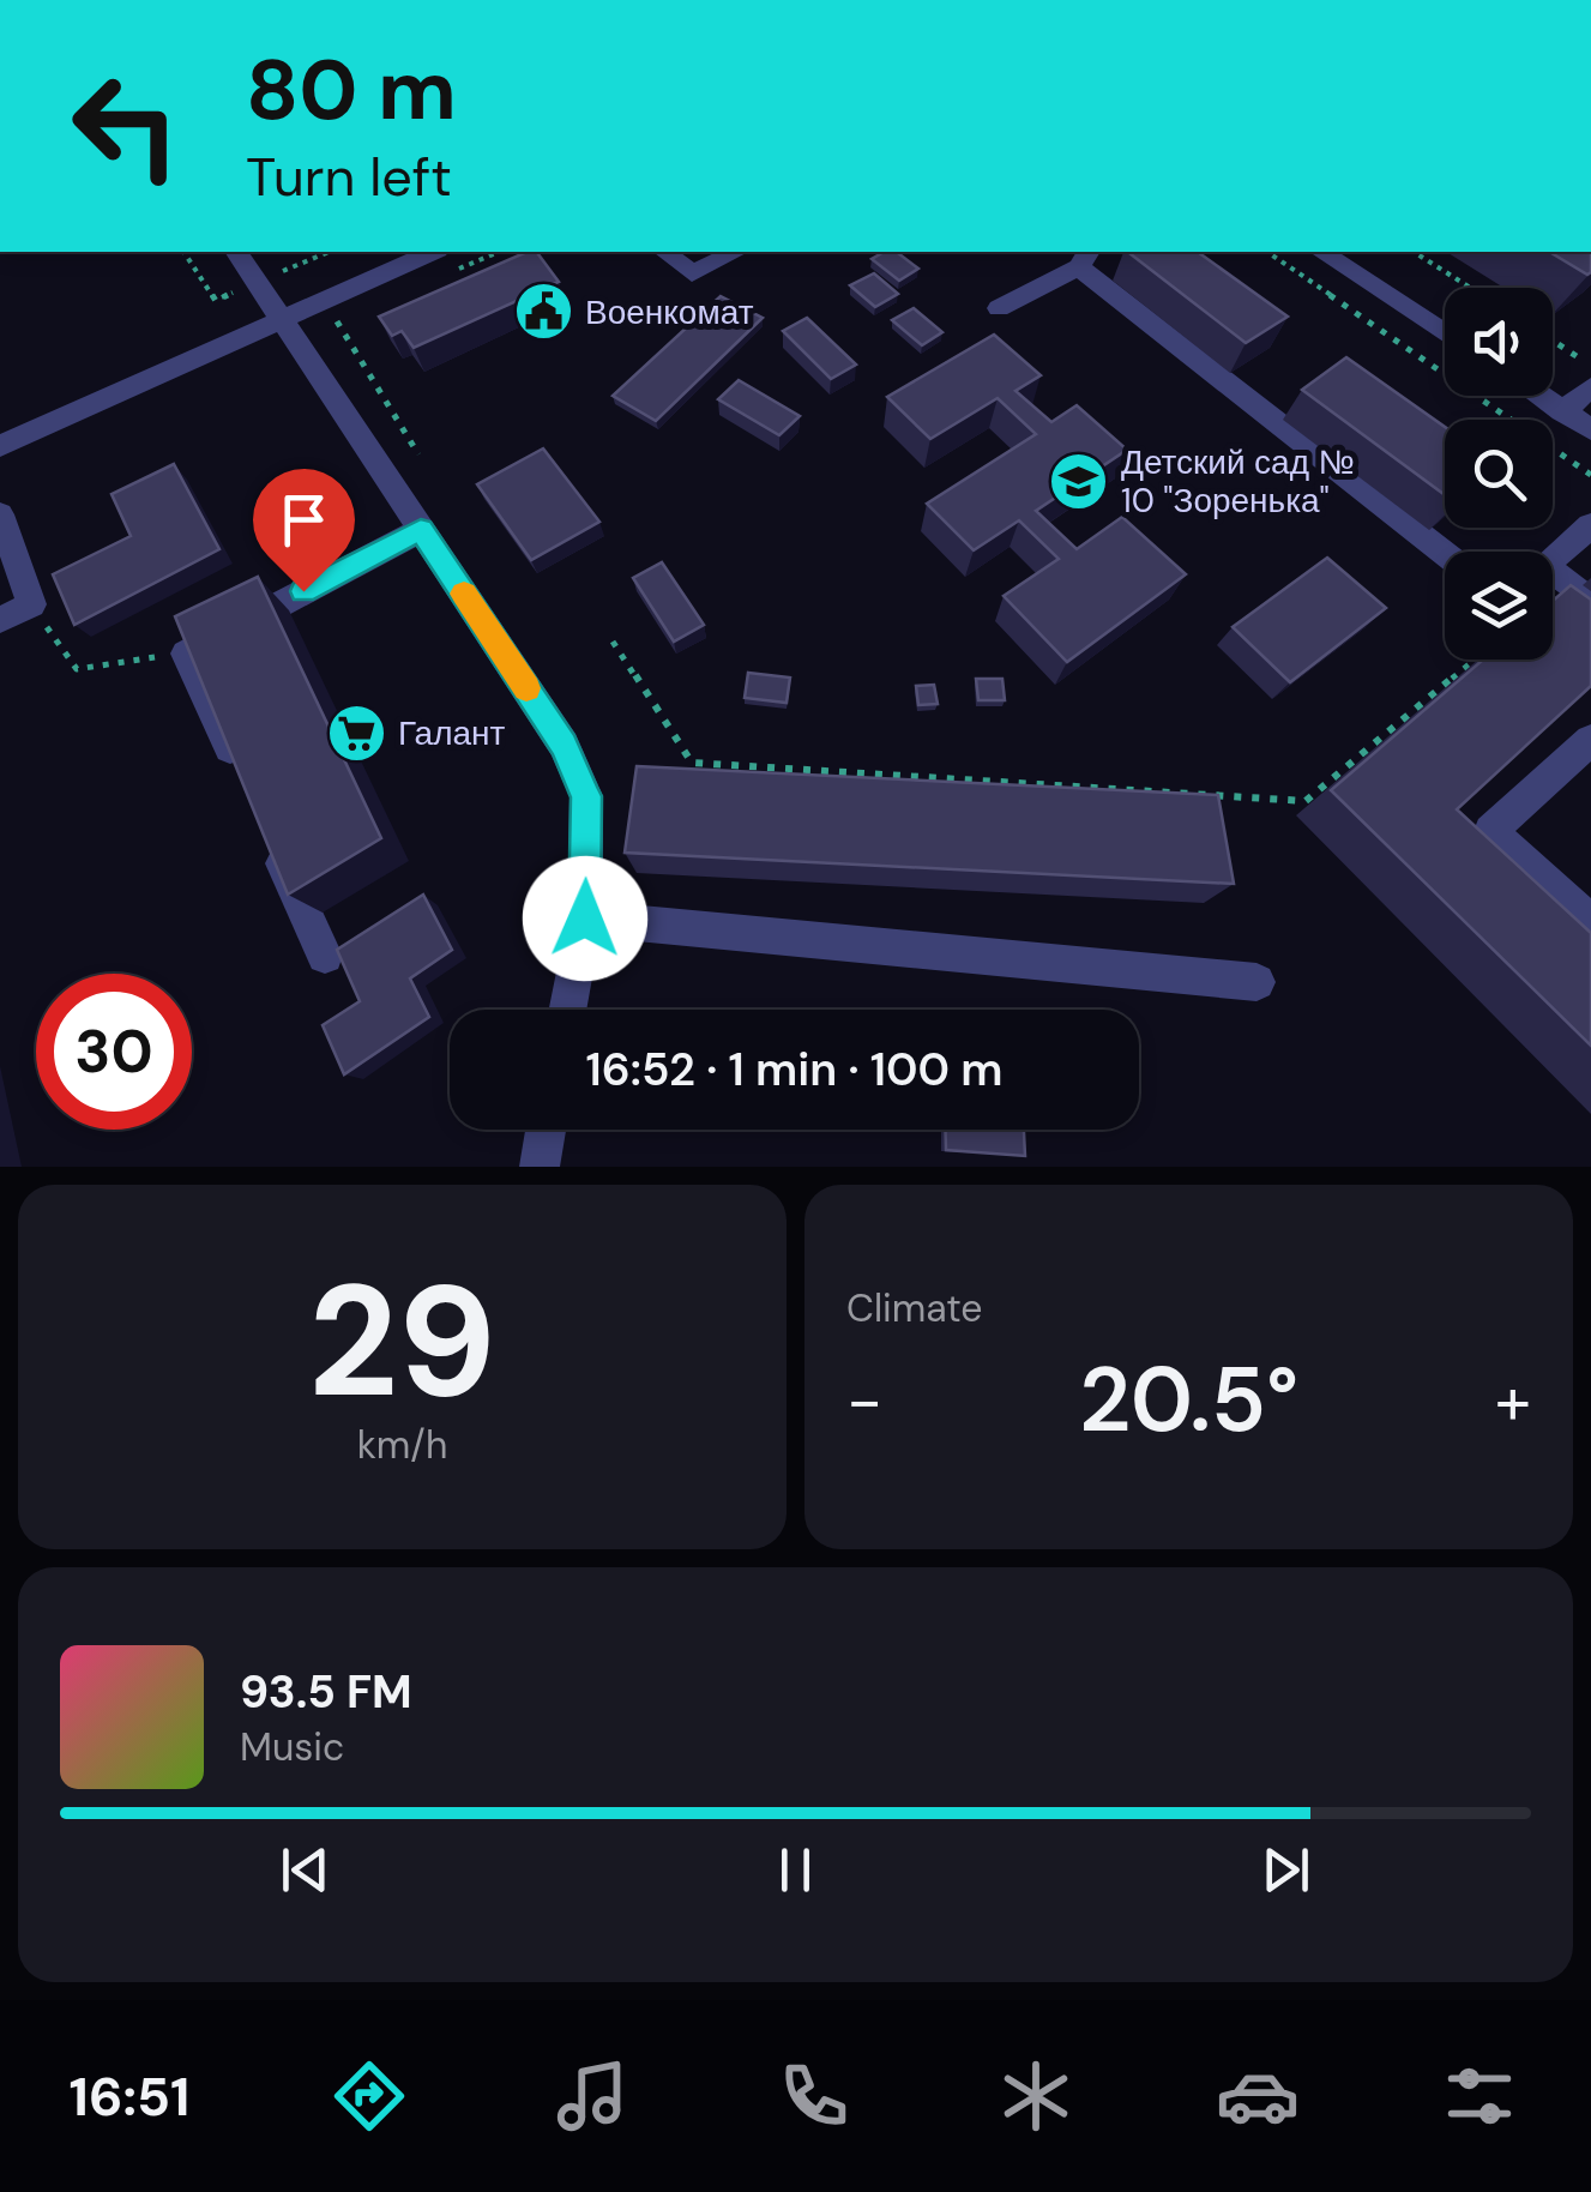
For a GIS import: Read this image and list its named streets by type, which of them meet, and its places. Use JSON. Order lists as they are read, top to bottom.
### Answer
{
  "places": {
    "public building": ["Военкомат"],
    "school or university": ["Детский сад № 10 \"Зоренька\""],
    "supermarket": ["Галант"]
  },
  "page": {
    "turn": ["80 m", "Turn left"],
    "limit": "30",
    "trip": "16:52 · 1 min · 100 m",
    "tile": [
      ["29", "km/h"],
      "Climate"
    ],
    "heat": ["−", "20.5°", "+"],
    "song": ["93.5 FM", "Music"],
    "tabs": "16:51"
  }
}
